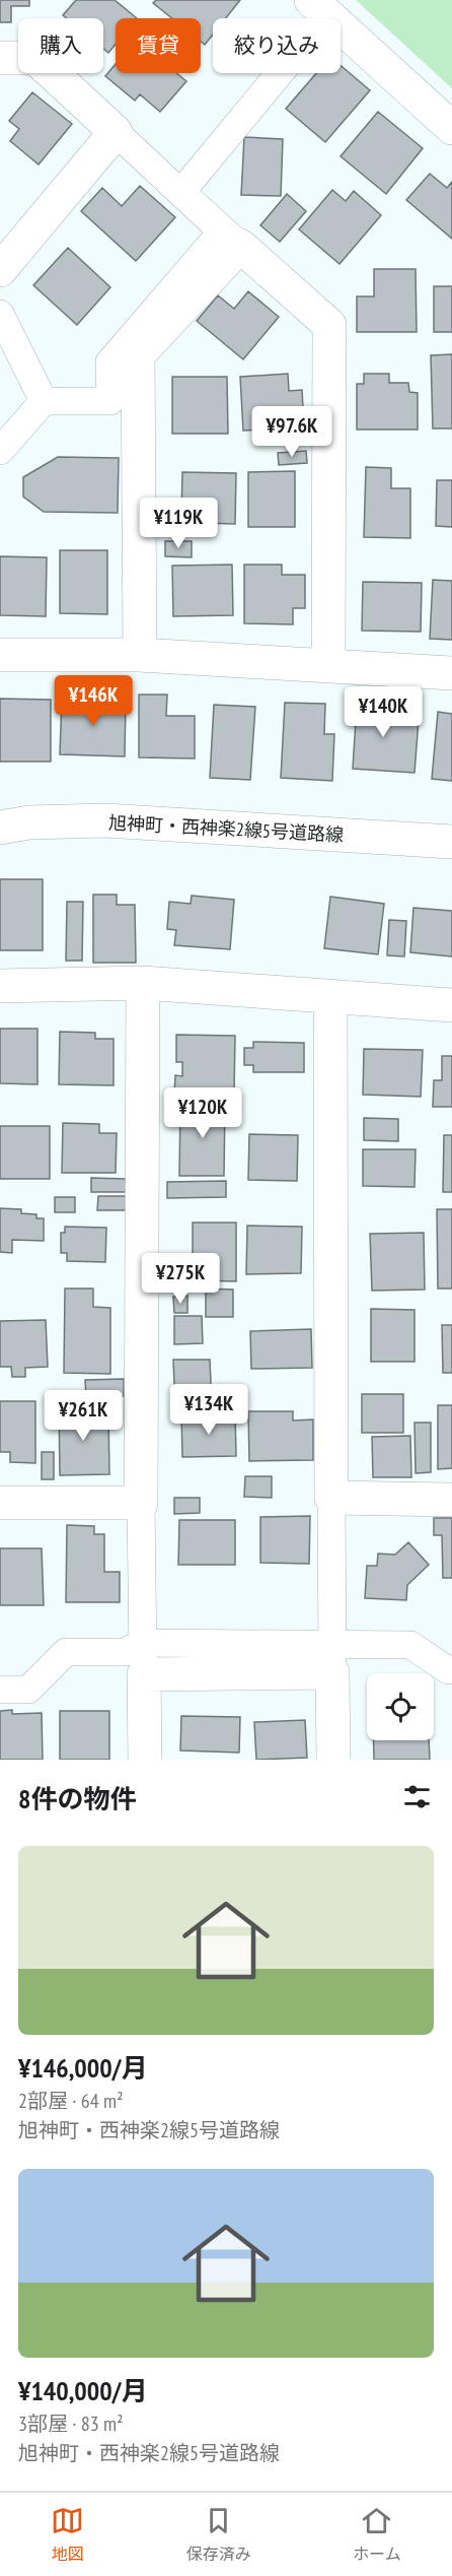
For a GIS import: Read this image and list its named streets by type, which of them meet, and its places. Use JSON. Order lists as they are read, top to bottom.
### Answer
{
  "streets": {
    "street": ["旭神町・西神楽2線5号道路線"]
  },
  "page": {
    "chip": ["購入", "賃貸", "絞り込み"],
    "price": [
      "¥97.6K",
      "¥119K",
      "¥146K",
      "¥140K",
      "¥120K",
      "¥275K",
      "¥134K",
      "¥261K"
    ],
    "heading": "8件の物件",
    "list": [
      {
        "name": "¥146,000/月",
        "note": "2部屋 · 64 m² · 旭神町・西神楽2線5号道路線"
      },
      {
        "name": "¥140,000/月",
        "note": "3部屋 · 83 m² · 旭神町・西神楽2線5号道路線"
      }
    ],
    "tabs": ["地図", "保存済み", "ホーム"]
  }
}
